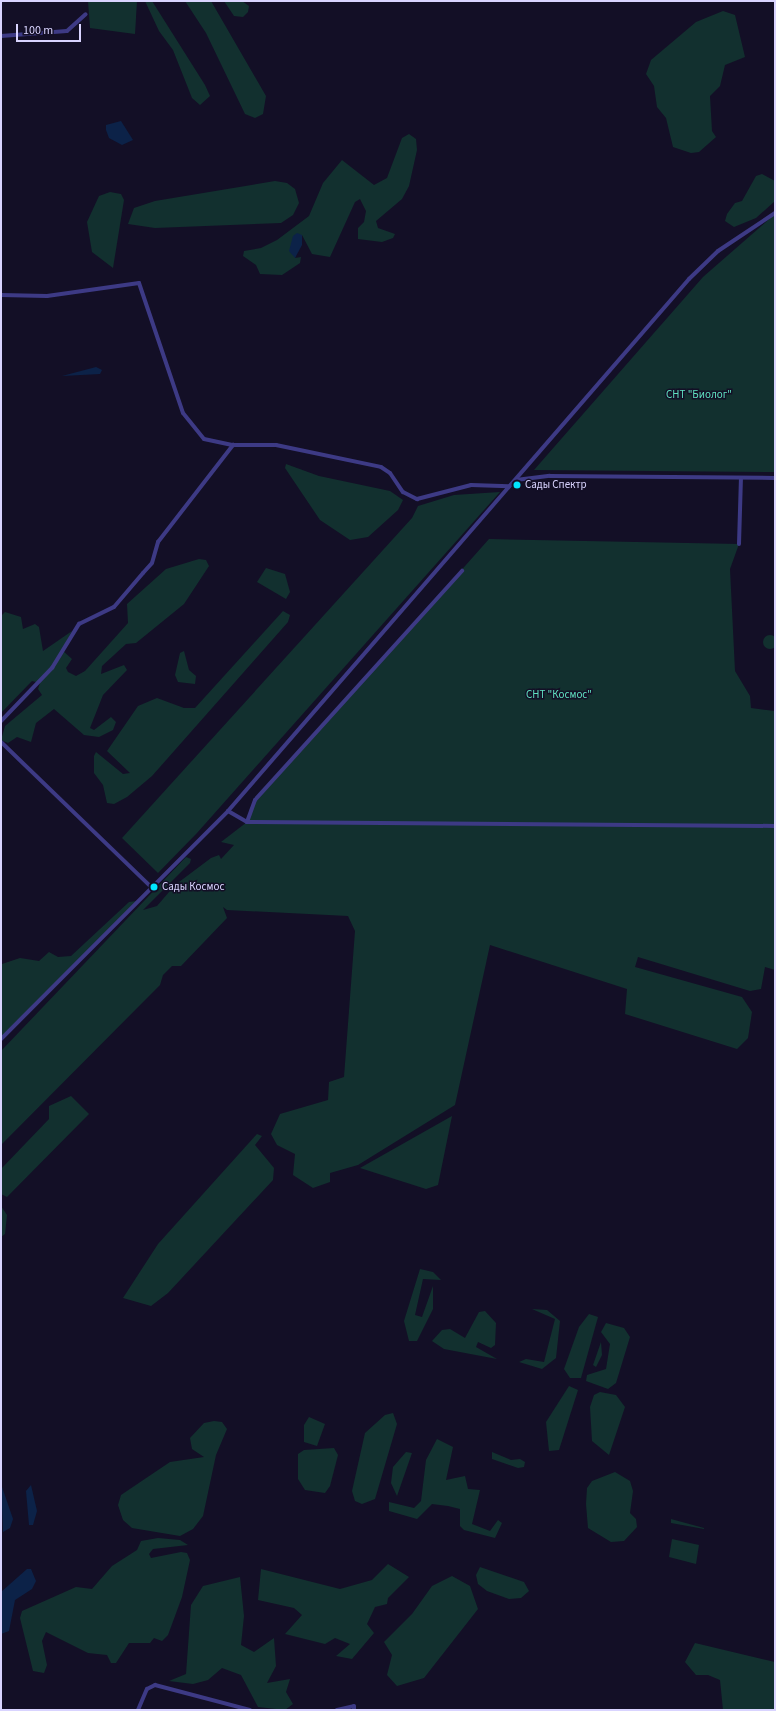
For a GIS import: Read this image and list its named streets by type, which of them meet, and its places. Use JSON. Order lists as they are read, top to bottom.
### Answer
{
  "parks": ["СНТ \"Биолог\"", "СНТ \"Космос\""],
  "places": ["Сады Спектр", "Сады Космос"],
  "scale_bar": "100 m"
}
